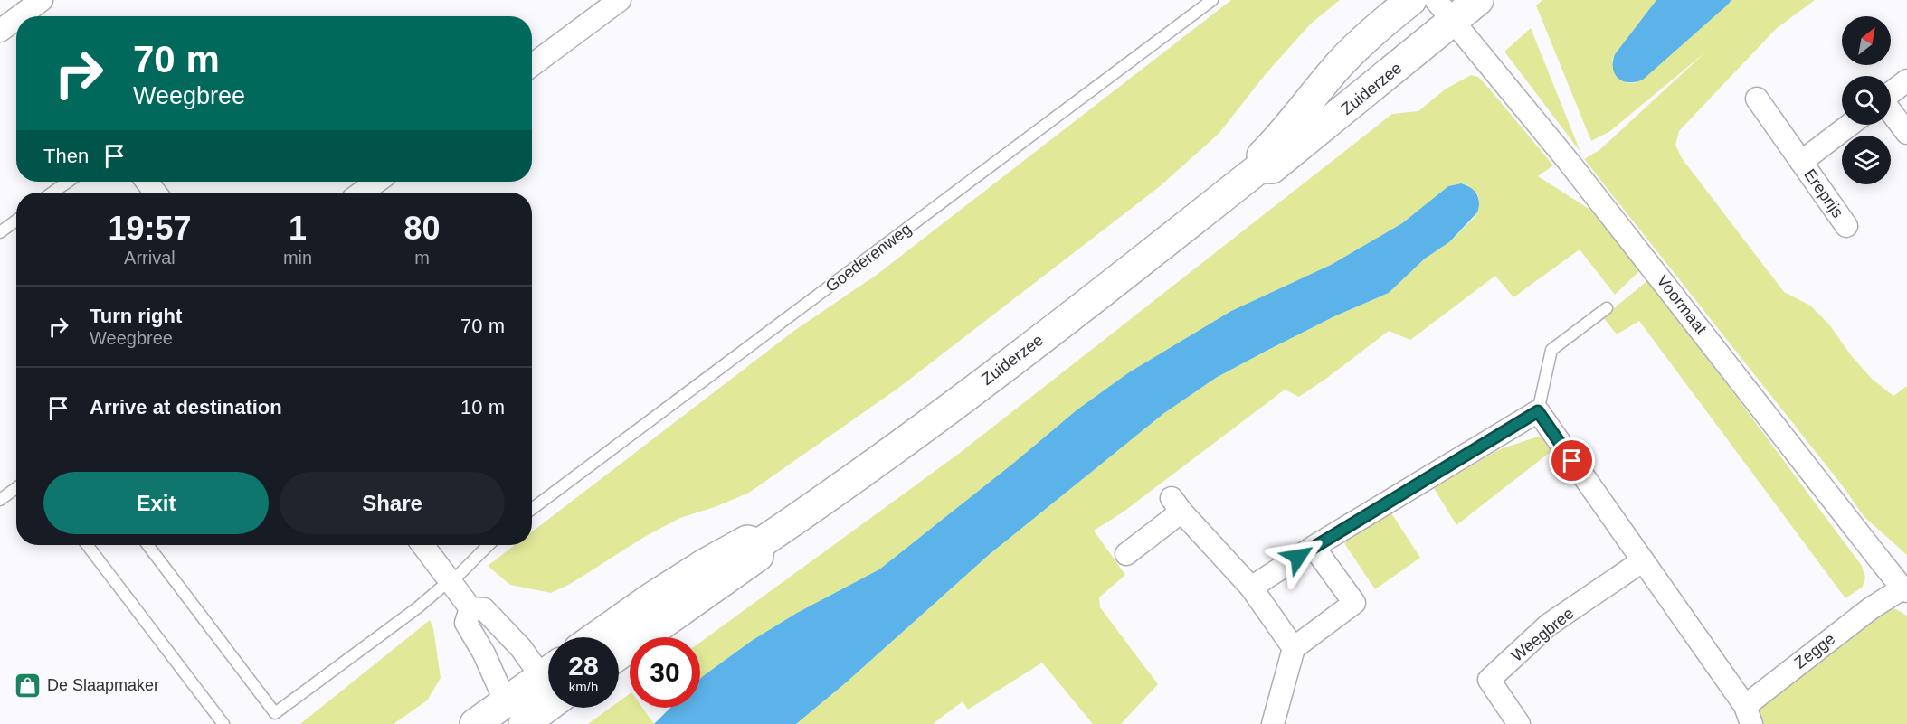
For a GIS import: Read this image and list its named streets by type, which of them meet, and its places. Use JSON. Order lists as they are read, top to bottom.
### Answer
{
  "streets": {
    "street": [
      "Zuiderzee",
      "Ereprijs",
      "Voormaat",
      "Weegbree",
      "Zegge"
    ],
    "lane": ["Goederenweg"]
  },
  "crossings": [
    ["Zuiderzee", "Voormaat"],
    ["Voormaat", "Zegge"]
  ],
  "places": {
    "shop": ["De Slaapmaker"]
  },
  "north": "top right",
  "page": {
    "turn": ["70 m", "Weegbree"],
    "then": "Then",
    "eta": [
      "19:57",
      "Arrival",
      "1",
      "min",
      "80",
      "m"
    ],
    "list": [
      {
        "name": "Turn right",
        "note": "Weegbree",
        "value": "70 m"
      },
      {
        "name": "Arrive at destination",
        "value": "10 m"
      }
    ],
    "buttons": ["Exit", "Share"],
    "speed": "28 km/h",
    "limit": "30"
  }
}
